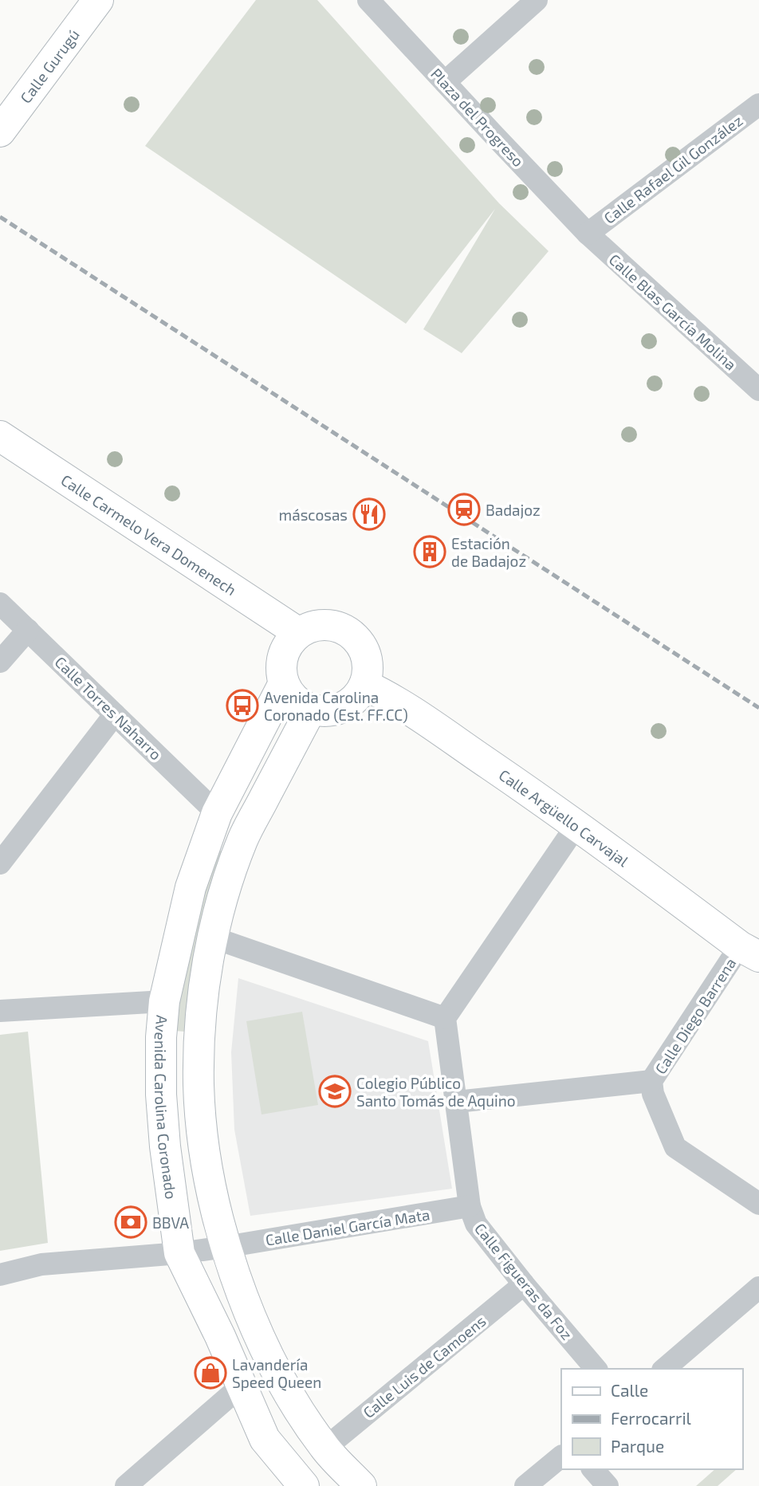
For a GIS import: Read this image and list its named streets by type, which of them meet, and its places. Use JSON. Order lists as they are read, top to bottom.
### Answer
{
  "streets": {
    "main road": [
      "Calle Gurugú",
      "Calle Carmelo Vera Domenech",
      "Calle Argüello Carvajal",
      "Avenida Carolina Coronado"
    ],
    "street": [
      "Plaza del Progreso",
      "Calle Rafael Gil González",
      "Calle Blas García Molina",
      "Calle Torres Naharro",
      "Calle Diego Barrena",
      "Calle Daniel García Mata",
      "Calle Figueras da Foz",
      "Calle Luis de Camoens"
    ]
  },
  "crossings": [
    ["Plaza del Progreso", "Calle Rafael Gil González"],
    ["Plaza del Progreso", "Calle Blas García Molina"],
    ["Calle Rafael Gil González", "Calle Blas García Molina"],
    ["Calle Carmelo Vera Domenech", "Calle Argüello Carvajal"],
    ["Calle Carmelo Vera Domenech", "Avenida Carolina Coronado"],
    ["Calle Torres Naharro", "Avenida Carolina Coronado"],
    ["Calle Argüello Carvajal", "Calle Diego Barrena"],
    ["Calle Argüello Carvajal", "Avenida Carolina Coronado"],
    ["Avenida Carolina Coronado", "Calle Daniel García Mata"],
    ["Avenida Carolina Coronado", "Calle Luis de Camoens"],
    ["Calle Daniel García Mata", "Calle Figueras da Foz"],
    ["Calle Figueras da Foz", "Calle Luis de Camoens"]
  ],
  "places": {
    "station": ["Badajoz"],
    "restaurant": ["máscosas"],
    "building": ["Estación de Badajoz"],
    "bus stop": ["Avenida Carolina Coronado (Est. FF.CC)"],
    "school or university": ["Colegio Público Santo Tomás de Aquino"],
    "bank": ["BBVA"],
    "shop": ["Lavandería Speed Queen"]
  },
  "legend": ["Calle", "Ferrocarril", "Parque"]
}
